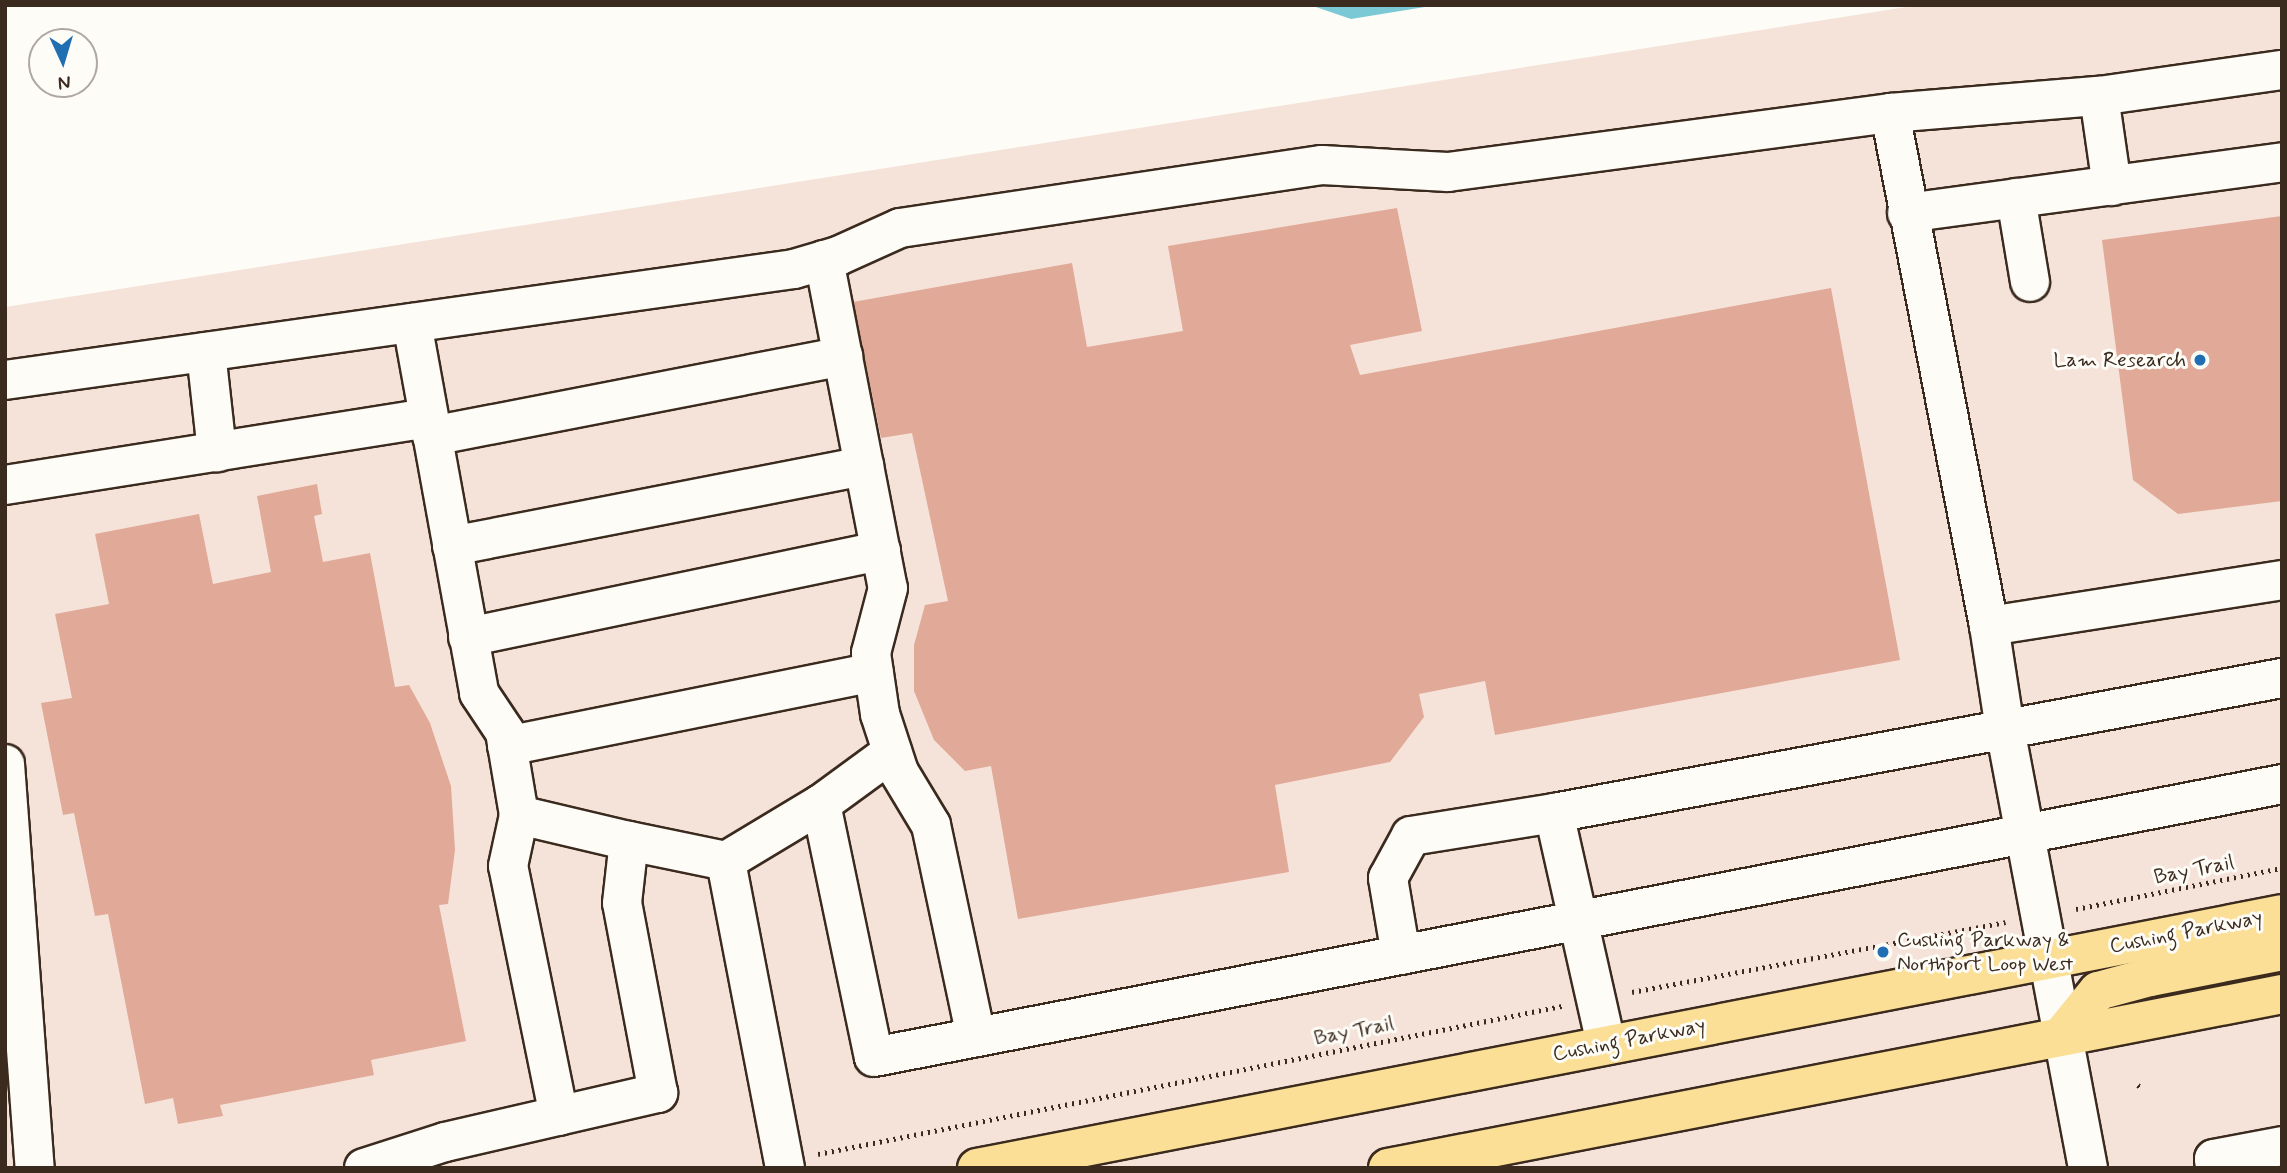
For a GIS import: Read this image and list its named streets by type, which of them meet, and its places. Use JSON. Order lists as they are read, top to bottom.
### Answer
{
  "streets": {
    "main road": ["Cushing Parkway"],
    "path": ["Bay Trail"]
  },
  "places": ["Lam Research", "Cushing Parkway & Northport Loop West"],
  "north": "bottom"
}
